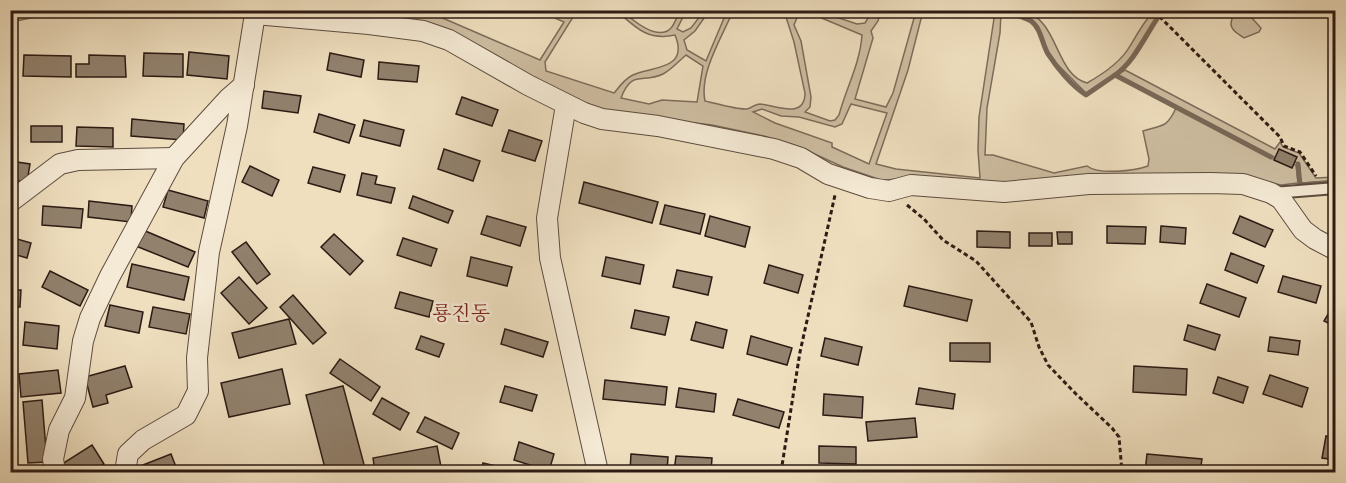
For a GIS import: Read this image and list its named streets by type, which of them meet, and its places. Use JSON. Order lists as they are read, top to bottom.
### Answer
{
  "districts": ["룡진동"]
}
